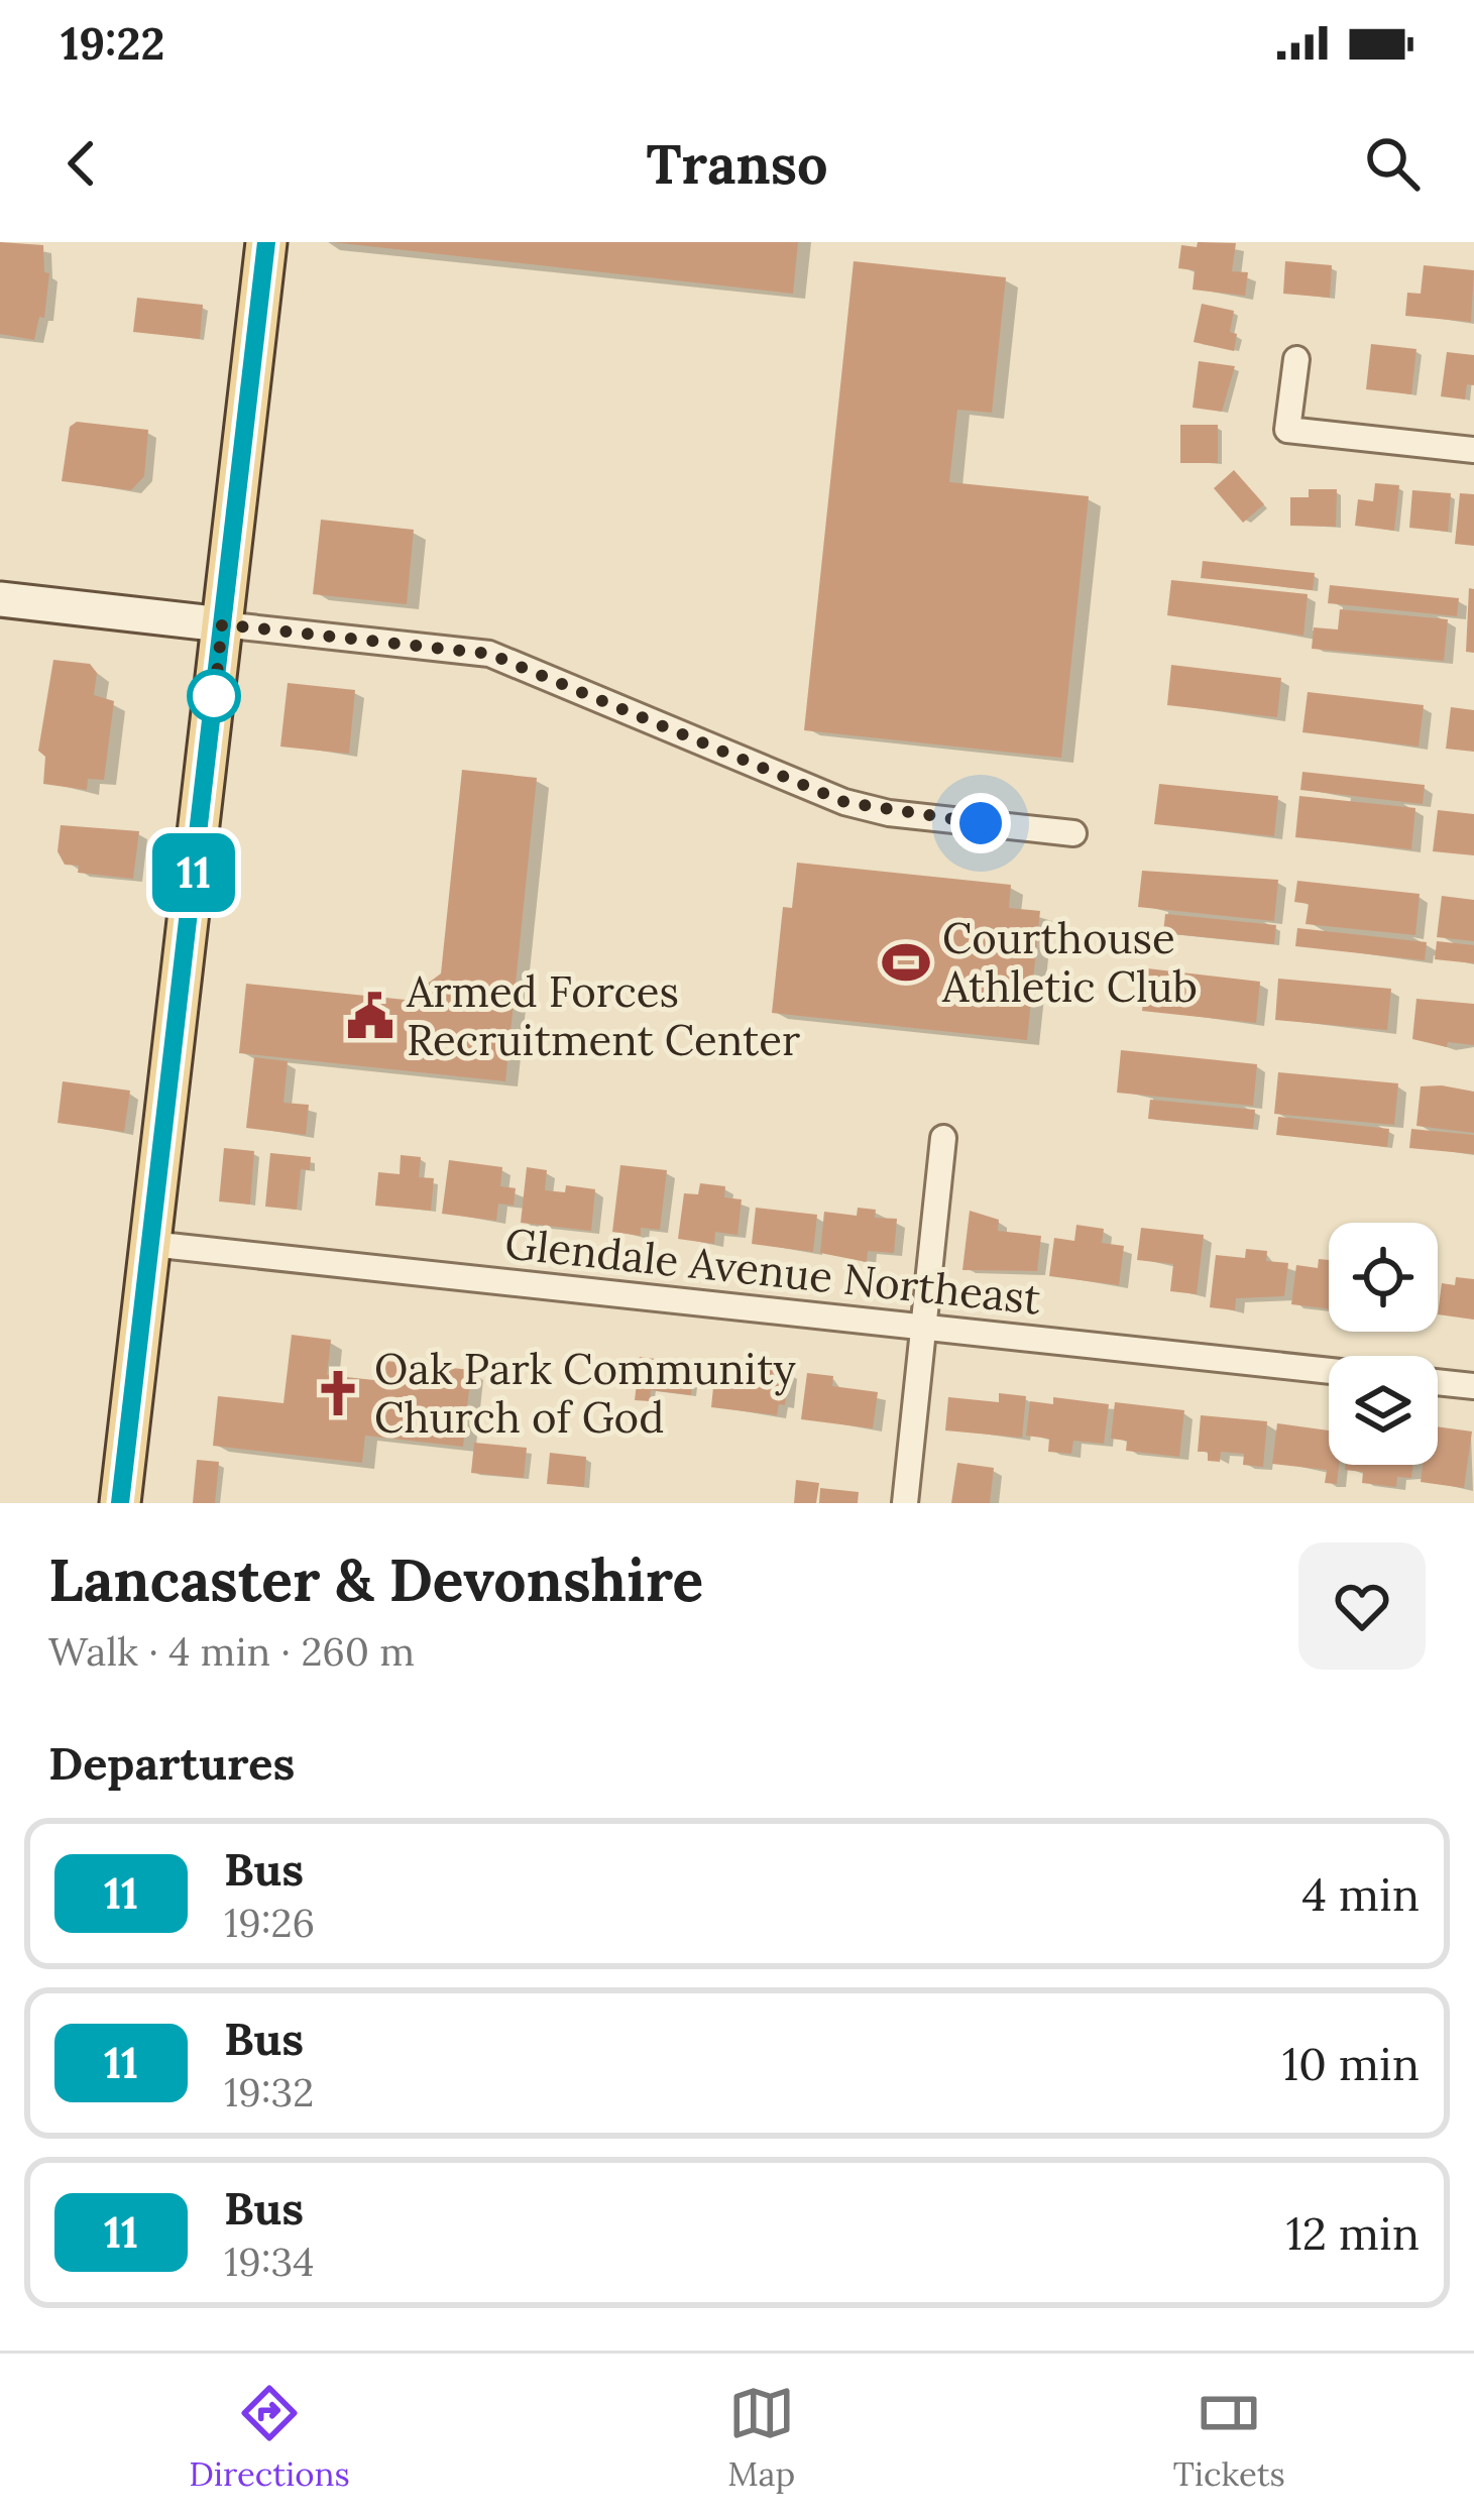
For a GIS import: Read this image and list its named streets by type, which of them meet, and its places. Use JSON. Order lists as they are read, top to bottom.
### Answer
{
  "streets": {
    "street": ["Glendale Avenue Northeast"]
  },
  "places": {
    "sports": ["Courthouse Athletic Club"],
    "public building": ["Armed Forces Recruitment Center"],
    "church": ["Oak Park Community Church of God"]
  },
  "lines": ["bus line 11"],
  "page": {
    "status": "19:22",
    "header": "Transo",
    "on_map": "11",
    "heading": [
      ["Lancaster & Devonshire", "Walk · 4 min · 260 m"],
      "Departures"
    ],
    "list": [
      {
        "mark": "11",
        "name": "Bus",
        "note": "19:26",
        "value": "4 min"
      },
      {
        "mark": "11",
        "name": "Bus",
        "note": "19:32",
        "value": "10 min"
      },
      {
        "mark": "11",
        "name": "Bus",
        "note": "19:34",
        "value": "12 min"
      }
    ],
    "tabs": ["Directions", "Map", "Tickets"]
  }
}
